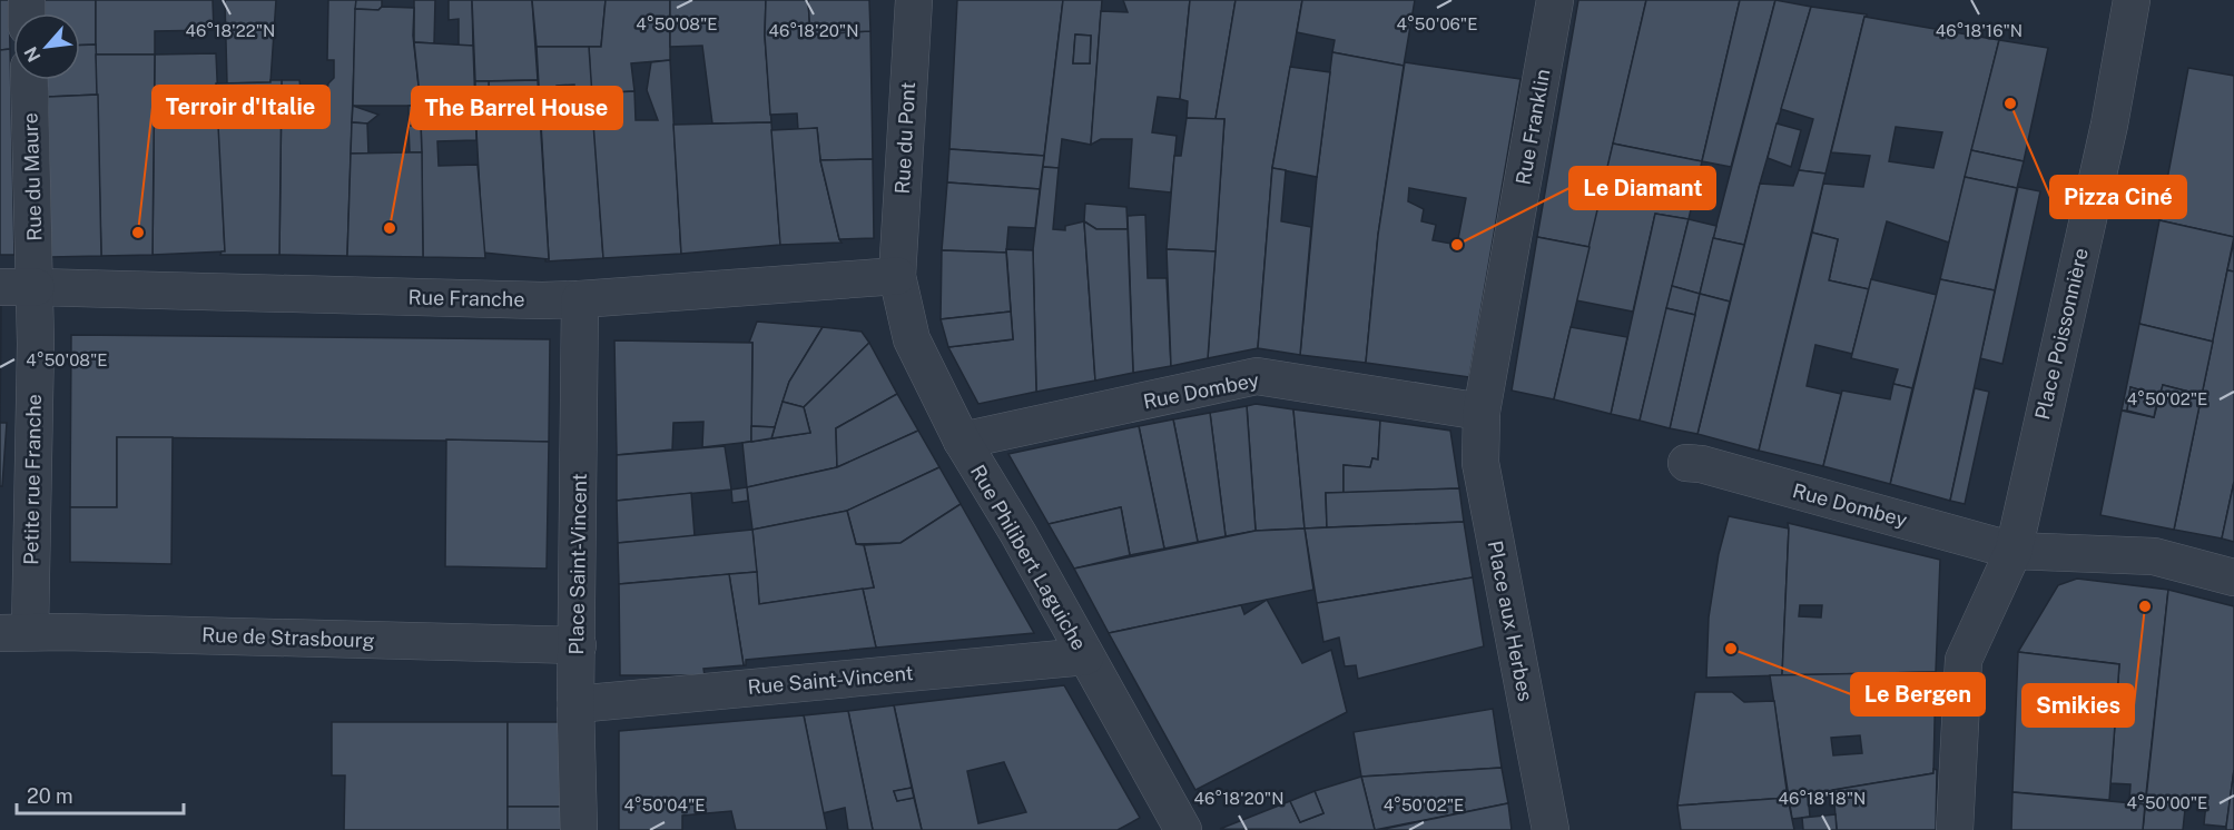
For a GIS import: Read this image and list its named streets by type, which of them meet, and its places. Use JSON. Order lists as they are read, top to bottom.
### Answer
{
  "streets": {
    "street": [
      "Rue Franklin",
      "Rue du Pont",
      "Rue du Maure",
      "Rue Franche",
      "Place Poissonnière",
      "Rue Dombey",
      "Petite rue Franche",
      "Rue Philibert Laguiche",
      "Place Saint-Vincent",
      "Place aux Herbes",
      "Rue de Strasbourg",
      "Rue Saint-Vincent"
    ]
  },
  "crossings": [
    ["Rue Franklin", "Rue Dombey"],
    ["Rue Franklin", "Place aux Herbes"],
    ["Rue du Pont", "Rue Franche"],
    ["Rue du Pont", "Rue Philibert Laguiche"],
    ["Rue du Maure", "Rue Franche"],
    ["Rue du Maure", "Petite rue Franche"],
    ["Rue Franche", "Petite rue Franche"],
    ["Rue Franche", "Rue Philibert Laguiche"],
    ["Rue Franche", "Place Saint-Vincent"],
    ["Place Poissonnière", "Rue Dombey"],
    ["Rue Dombey", "Rue Philibert Laguiche"],
    ["Rue Dombey", "Place aux Herbes"],
    ["Petite rue Franche", "Rue de Strasbourg"],
    ["Rue Philibert Laguiche", "Rue Saint-Vincent"],
    ["Place Saint-Vincent", "Rue de Strasbourg"],
    ["Place Saint-Vincent", "Rue Saint-Vincent"]
  ],
  "places": [
    "Pizza Ciné",
    "The Barrel House",
    "Terroir d'Italie",
    "Le Diamant",
    "Smikies",
    "Le Bergen"
  ],
  "scale_bar": "20 m",
  "north": "bottom left",
  "coordinates": [
    "4°50'08\"E",
    "4°50'06\"E",
    "46°18'20\"N",
    "46°18'16\"N",
    "46°18'22\"N",
    "4°50'02\"E",
    "46°18'18\"N",
    "4°50'00\"E",
    "4°50'04\"E"
  ]
}
